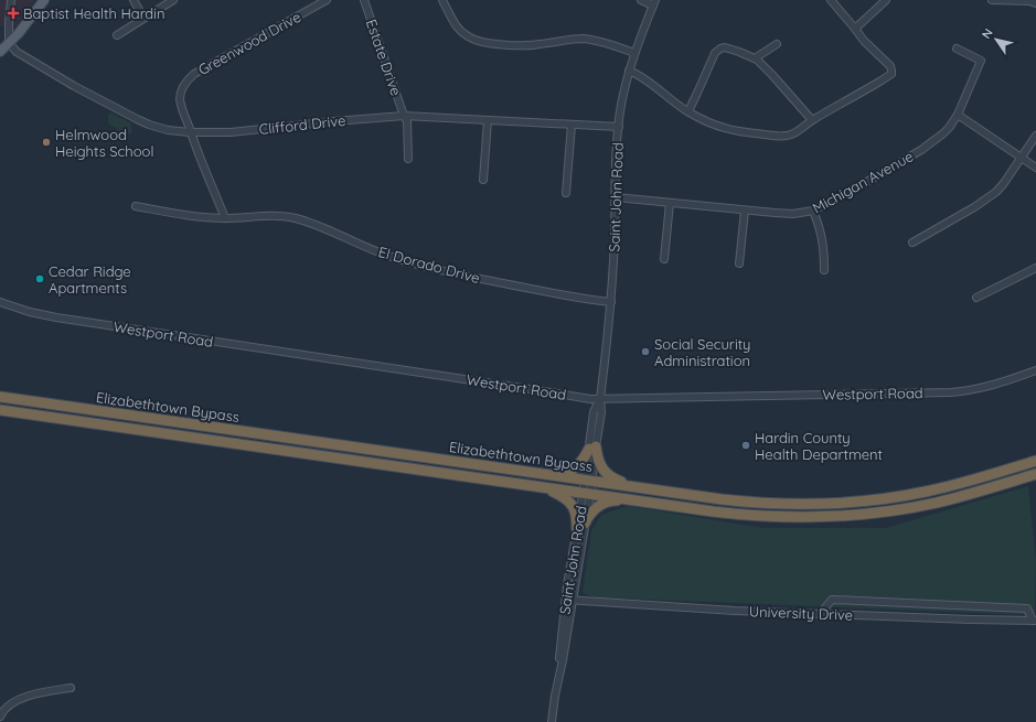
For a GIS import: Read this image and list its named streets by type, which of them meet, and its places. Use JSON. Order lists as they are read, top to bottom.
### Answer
{
  "streets": {
    "highway": ["Elizabethtown Bypass"],
    "street": [
      "Greenwood Drive",
      "Estate Drive",
      "Clifford Drive",
      "Michigan Avenue",
      "Saint John Road",
      "El Dorado Drive",
      "Westport Road",
      "University Drive"
    ]
  },
  "crossings": [
    ["Greenwood Drive", "Clifford Drive"],
    ["Greenwood Drive", "El Dorado Drive"],
    ["Estate Drive", "Clifford Drive"],
    ["Clifford Drive", "Saint John Road"],
    ["Michigan Avenue", "Saint John Road"],
    ["Saint John Road", "El Dorado Drive"],
    ["Saint John Road", "Westport Road"],
    ["Saint John Road", "Elizabethtown Bypass"],
    ["Saint John Road", "University Drive"]
  ],
  "places": {
    "health": ["Baptist Health Hardin"],
    "other": [
      "Helmwood Heights School",
      "Cedar Ridge Apartments",
      "Social Security Administration",
      "Hardin County Health Department"
    ]
  },
  "north": "top left"
}
